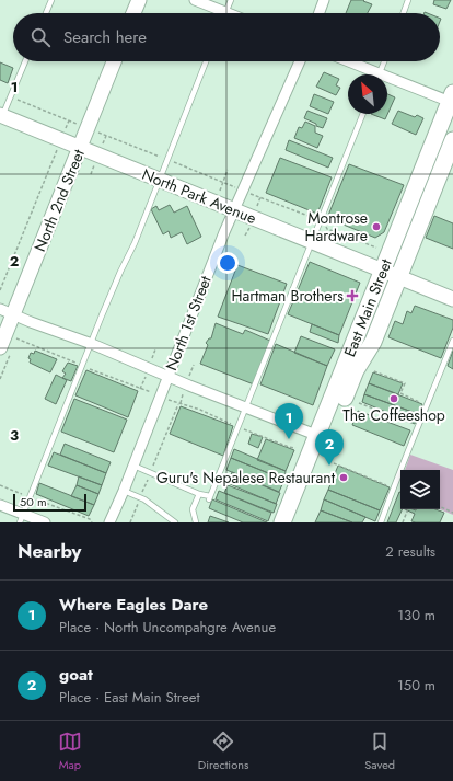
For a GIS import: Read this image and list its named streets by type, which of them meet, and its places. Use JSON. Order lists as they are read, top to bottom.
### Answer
{
  "streets": {
    "main road": ["East Main Street"],
    "street": ["North Park Avenue", "North 2nd Street", "North 1st Street"]
  },
  "crossings": [
    ["North Park Avenue", "North 2nd Street"],
    ["North Park Avenue", "East Main Street"],
    ["North Park Avenue", "North 1st Street"]
  ],
  "places": {
    "other": ["Montrose Hardware", "The Coffeeshop", "Guru's Nepalese Restaurant"],
    "health": ["Hartman Brothers"]
  },
  "scale_bar": "50 m",
  "north": "top left",
  "page": {
    "search": "Search here",
    "pins": ["1", "2"],
    "scale": "50 m",
    "heading": ["Nearby", "2 results"],
    "list": [
      {
        "mark": "1",
        "name": "Where Eagles Dare",
        "note": "Place · North Uncompahgre Avenue",
        "value": "130 m"
      },
      {
        "mark": "2",
        "name": "goat",
        "note": "Place · East Main Street",
        "value": "150 m"
      }
    ],
    "nav": ["Map", "Directions", "Saved"]
  },
  "grid": {
    "rows": ["1", "2", "3"]
  }
}
